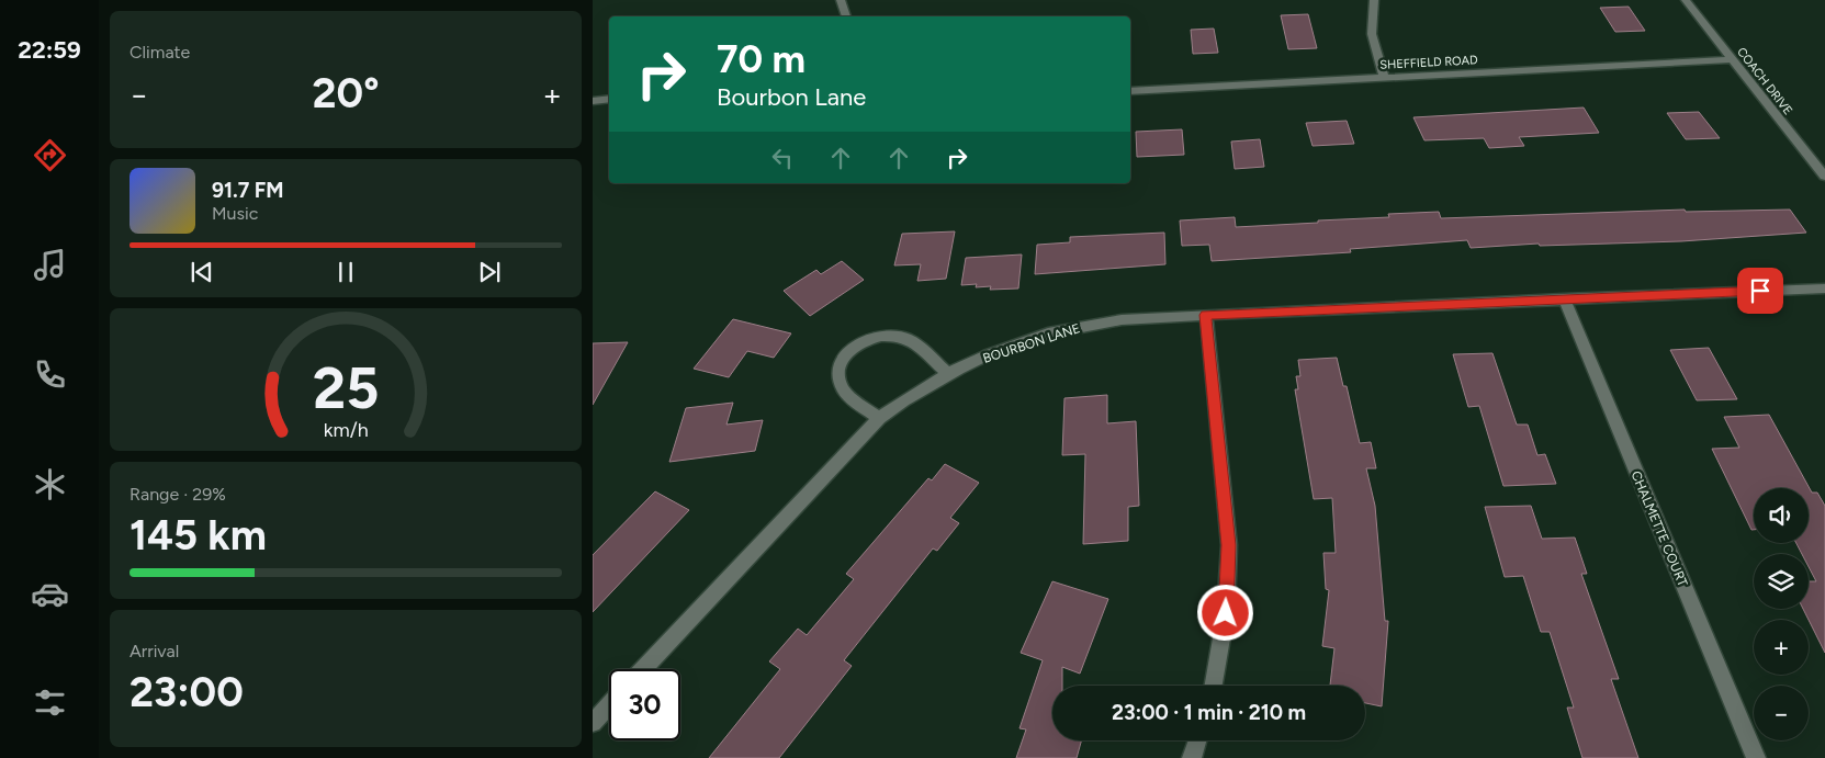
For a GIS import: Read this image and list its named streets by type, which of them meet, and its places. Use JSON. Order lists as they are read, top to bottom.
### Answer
{
  "streets": {
    "street": [
      "SHEFFIELD ROAD",
      "COACH DRIVE",
      "BOURBON LANE",
      "CHALMETTE COURT"
    ]
  },
  "crossings": [
    ["SHEFFIELD ROAD", "COACH DRIVE"],
    ["BOURBON LANE", "CHALMETTE COURT"]
  ],
  "page": {
    "tabs": "22:59",
    "tile": [
      "Climate",
      ["Range · 29%", "145 km"],
      ["Arrival", "23:00"]
    ],
    "turn": ["70 m", "Bourbon Lane"],
    "heat": ["−", "20°", "+"],
    "song": ["91.7 FM", "Music"],
    "map_buttons": ["+", "−"],
    "limit": "30",
    "trip": "23:00 · 1 min · 210 m",
    "gauge": ["25", "km/h"]
  }
}
